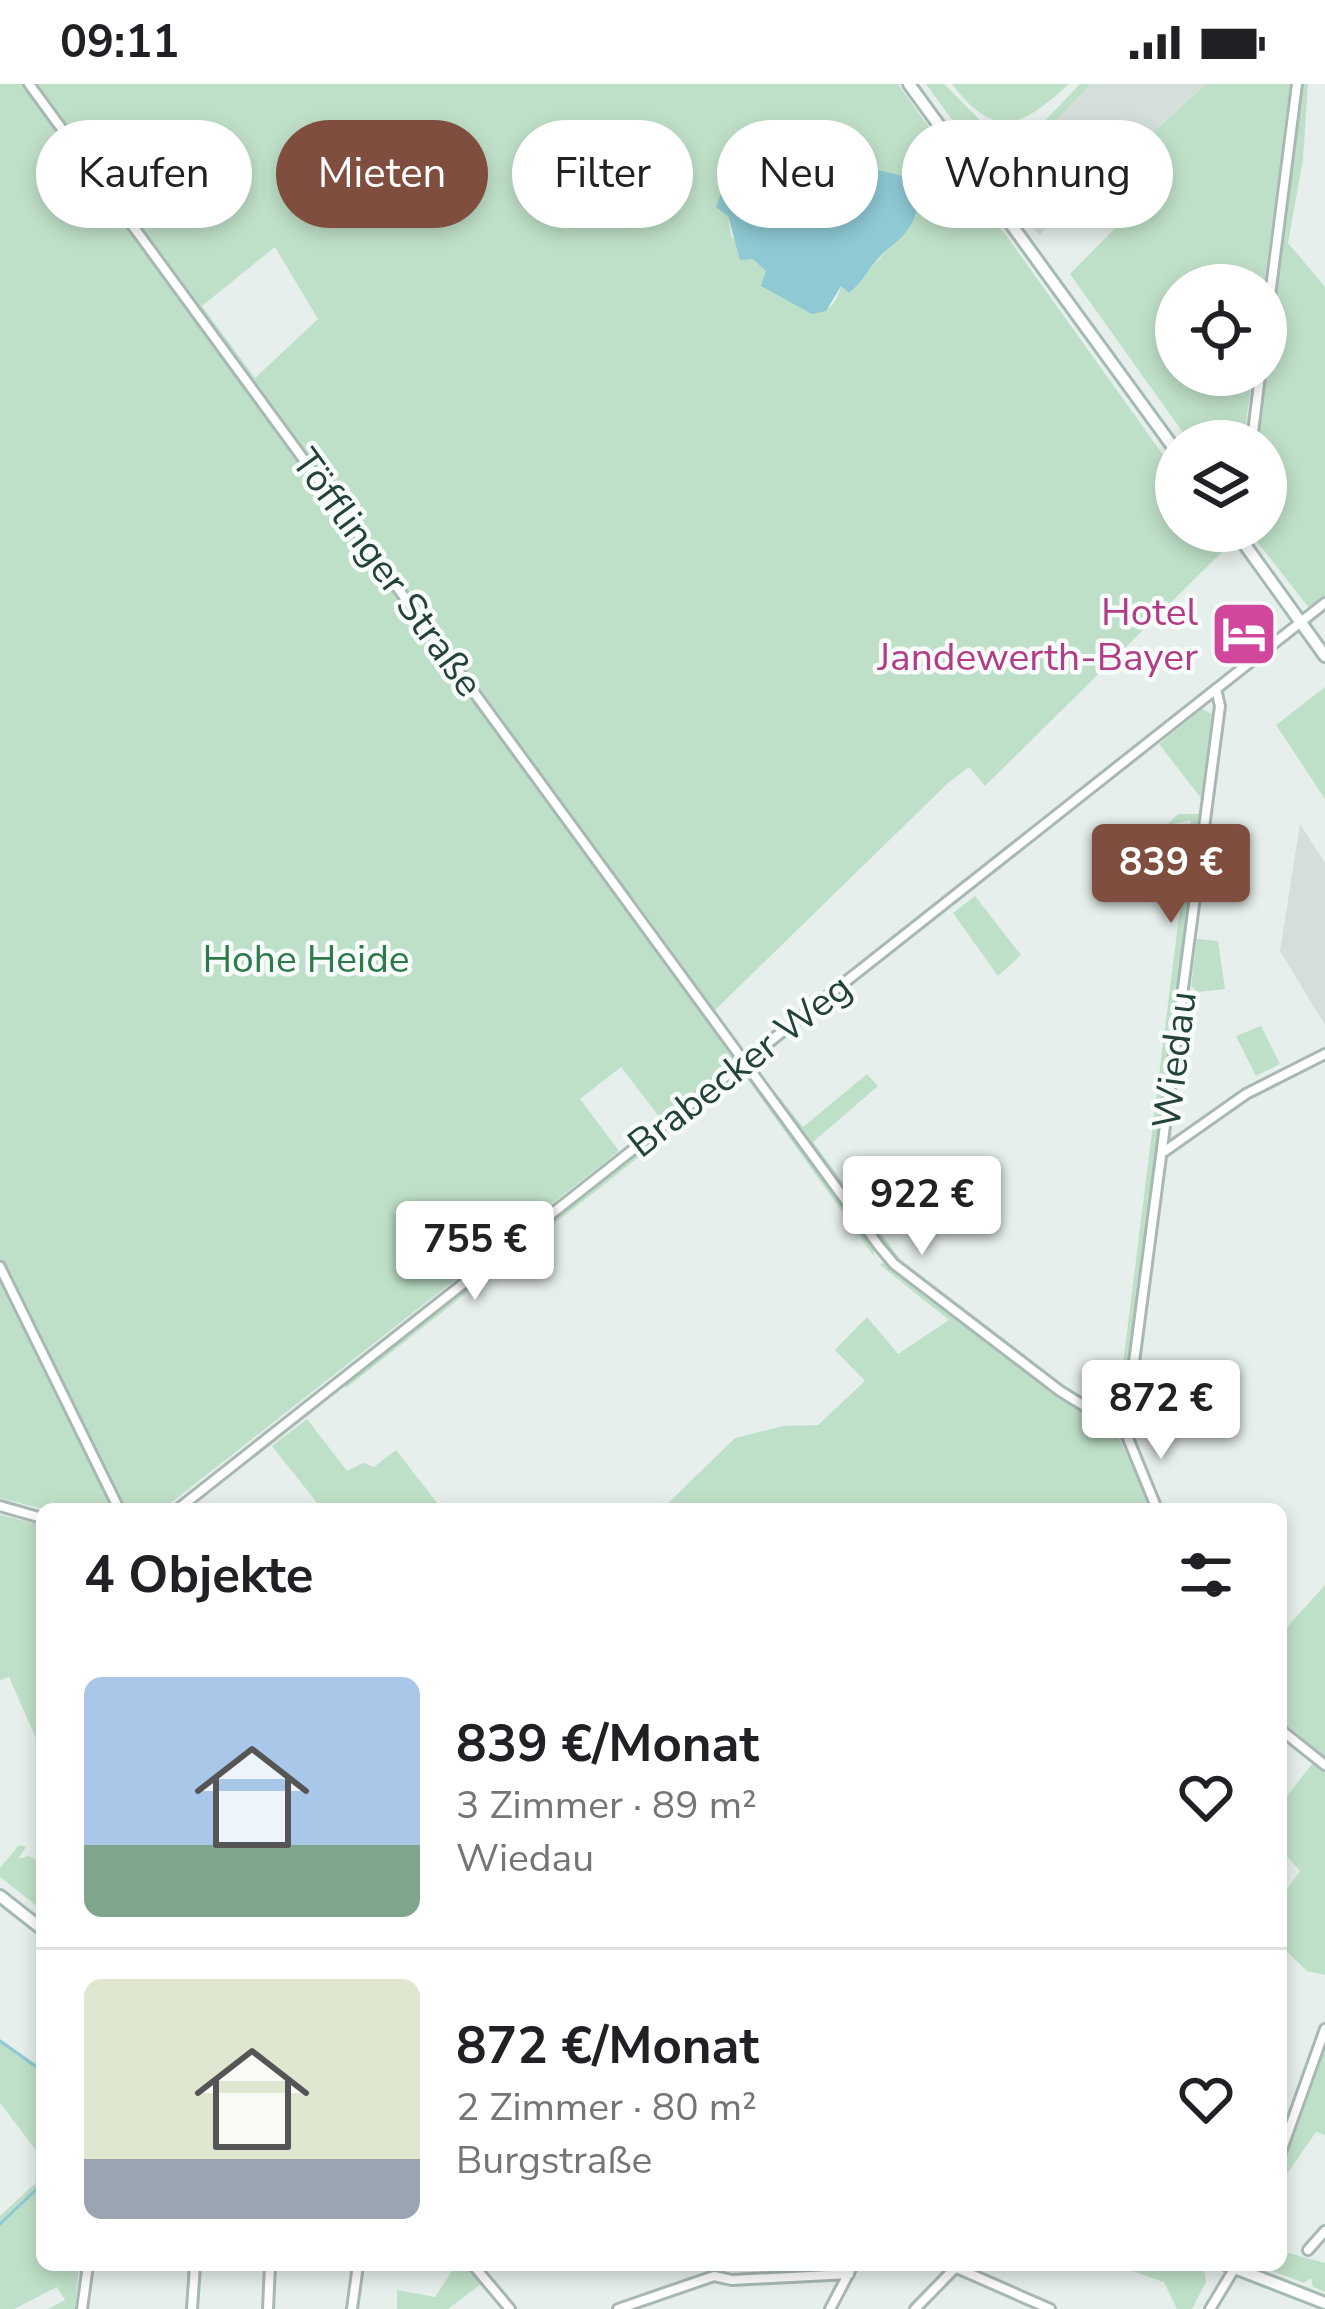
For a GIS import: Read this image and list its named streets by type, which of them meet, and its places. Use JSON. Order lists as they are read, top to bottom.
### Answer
{
  "streets": {
    "street": ["Töfflinger Straße", "Wiedau", "Brabecker Weg"]
  },
  "crossings": [
    ["Töfflinger Straße", "Wiedau"],
    ["Töfflinger Straße", "Brabecker Weg"],
    ["Wiedau", "Brabecker Weg"]
  ],
  "parks": ["Hohe Heide"],
  "places": {
    "hotel": ["Hotel Jandewerth-Bayer"]
  },
  "page": {
    "status": "09:11",
    "chip": [
      "Kaufen",
      "Mieten",
      "Filter",
      "Neu",
      "Wohnung"
    ],
    "price": [
      "839 €",
      "922 €",
      "755 €",
      "872 €"
    ],
    "heading": "4 Objekte",
    "list": [
      {
        "name": "839 €/Monat",
        "note": "3 Zimmer · 89 m² · Wiedau"
      },
      {
        "name": "872 €/Monat",
        "note": "2 Zimmer · 80 m² · Burgstraße"
      }
    ]
  }
}
